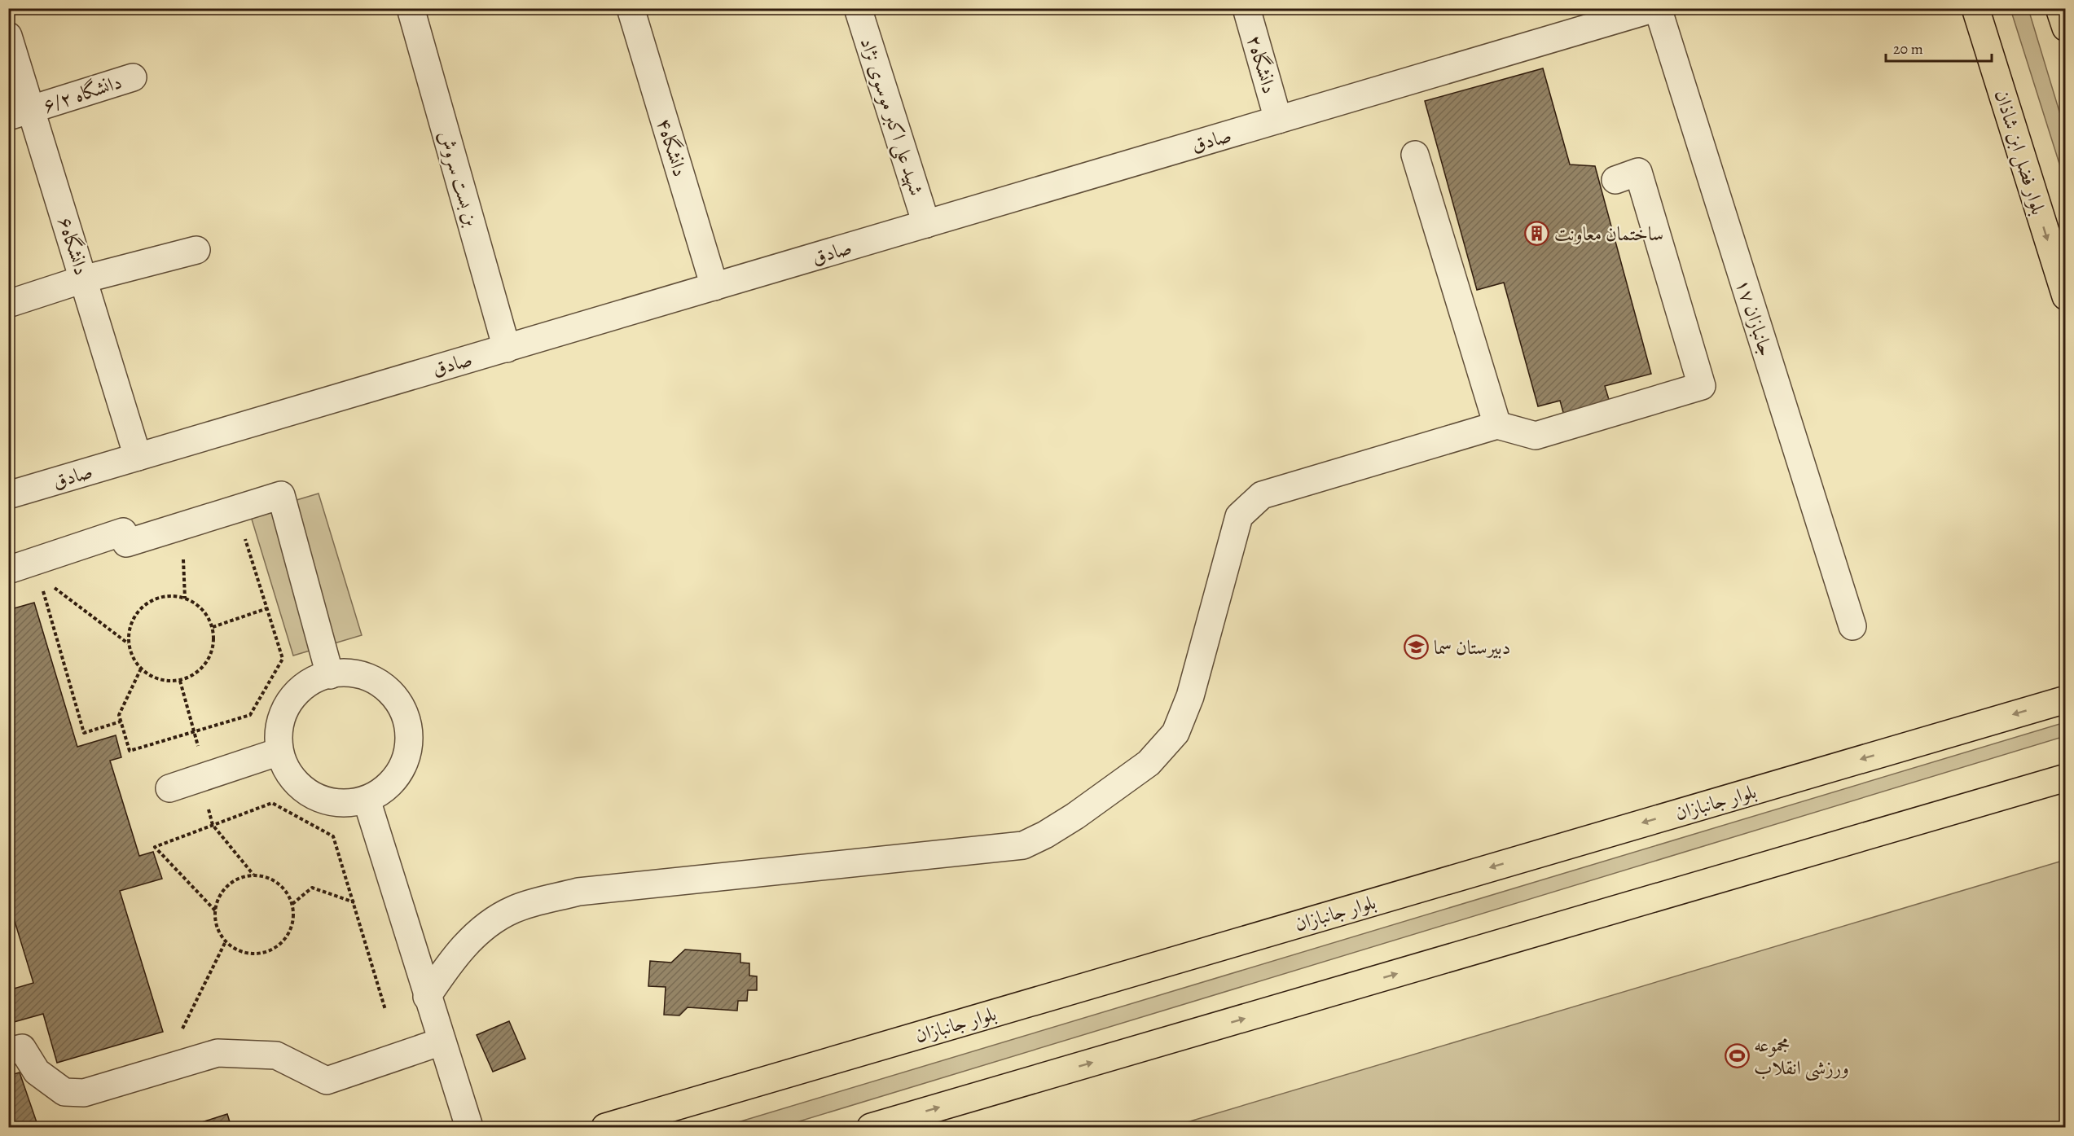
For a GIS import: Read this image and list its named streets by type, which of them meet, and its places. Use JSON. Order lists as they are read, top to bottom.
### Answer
{
  "streets": {
    "main road": ["بلوار فضل ابن شاذان", "بلوار جانبازان"],
    "street": [
      "دانشگاه۲",
      "دانشگاه ۶/۲",
      "شهید علی اکبر موسوی نژاد",
      "صادق",
      "دانشگاه۴",
      "بن بست سروش",
      "دانشگاه۶",
      "جانبازان ۱۷"
    ]
  },
  "crossings": [
    ["دانشگاه۲", "صادق"],
    ["دانشگاه ۶/۲", "دانشگاه۶"],
    ["شهید علی اکبر موسوی نژاد", "صادق"],
    ["صادق", "دانشگاه۴"],
    ["صادق", "بن بست سروش"],
    ["صادق", "دانشگاه۶"],
    ["صادق", "جانبازان ۱۷"]
  ],
  "one_way": ["بلوار فضل ابن شاذان"],
  "places": {
    "building": ["ساختمان معاونت"],
    "school or university": ["دبیرستان سما"],
    "sports": ["مجموعه ورزشی انقلاب"]
  },
  "scale_bar": "20 m"
}
